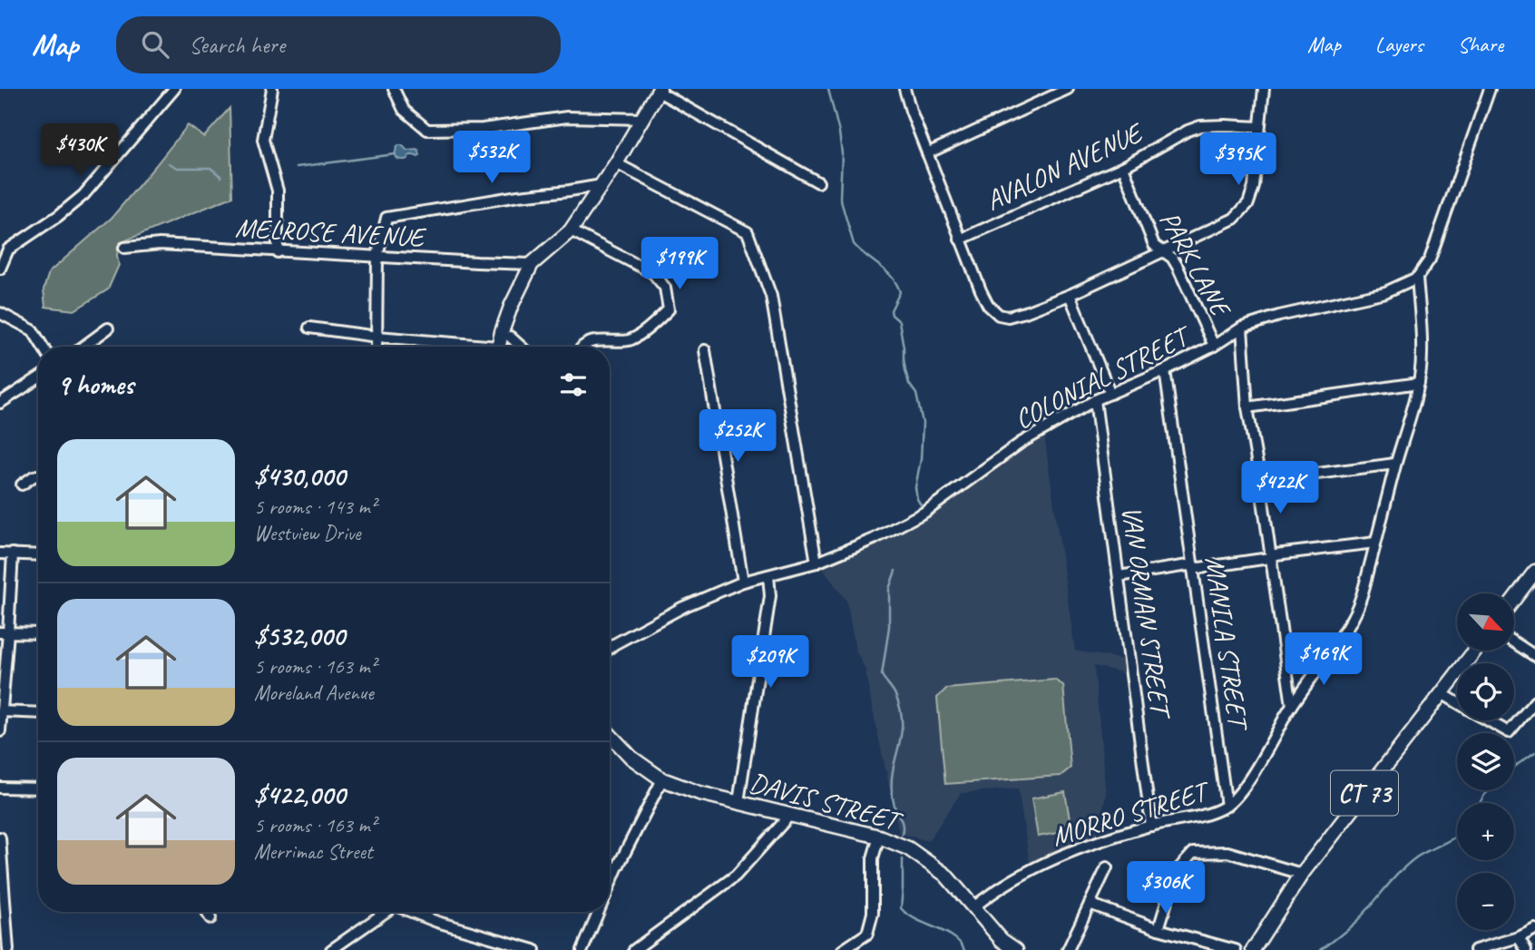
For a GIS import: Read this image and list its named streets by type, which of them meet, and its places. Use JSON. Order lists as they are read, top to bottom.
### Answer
{
  "streets": {
    "main road": ["CT 73", "DAVIS STREET"],
    "street": [
      "AVALON AVENUE",
      "MELROSE AVENUE",
      "PARK LANE",
      "COLONIAL STREET",
      "VAN ORMAN STREET",
      "MANILA STREET",
      "MORRO STREET"
    ]
  },
  "crossings": [
    ["AVALON AVENUE", "PARK LANE"],
    ["PARK LANE", "COLONIAL STREET"],
    ["COLONIAL STREET", "VAN ORMAN STREET"],
    ["COLONIAL STREET", "MANILA STREET"],
    ["COLONIAL STREET", "MORRO STREET"],
    ["VAN ORMAN STREET", "MORRO STREET"],
    ["MANILA STREET", "MORRO STREET"],
    ["DAVIS STREET", "MORRO STREET"]
  ],
  "north": "bottom right",
  "page": {
    "header": "Map",
    "search": "Search here",
    "nav": ["Map", "Layers", "Share"],
    "price": [
      "$430K",
      "$532K",
      "$395K",
      "$199K",
      "$252K",
      "$422K",
      "$169K",
      "$209K",
      "$306K"
    ],
    "heading": "9 homes",
    "list": [
      {
        "name": "$430,000",
        "note": "5 rooms · 143 m² · Westview Drive"
      },
      {
        "name": "$532,000",
        "note": "5 rooms · 163 m² · Moreland Avenue"
      },
      {
        "name": "$422,000",
        "note": "5 rooms · 163 m² · Merrimac Street"
      }
    ],
    "map_buttons": ["+", "−"]
  }
}
